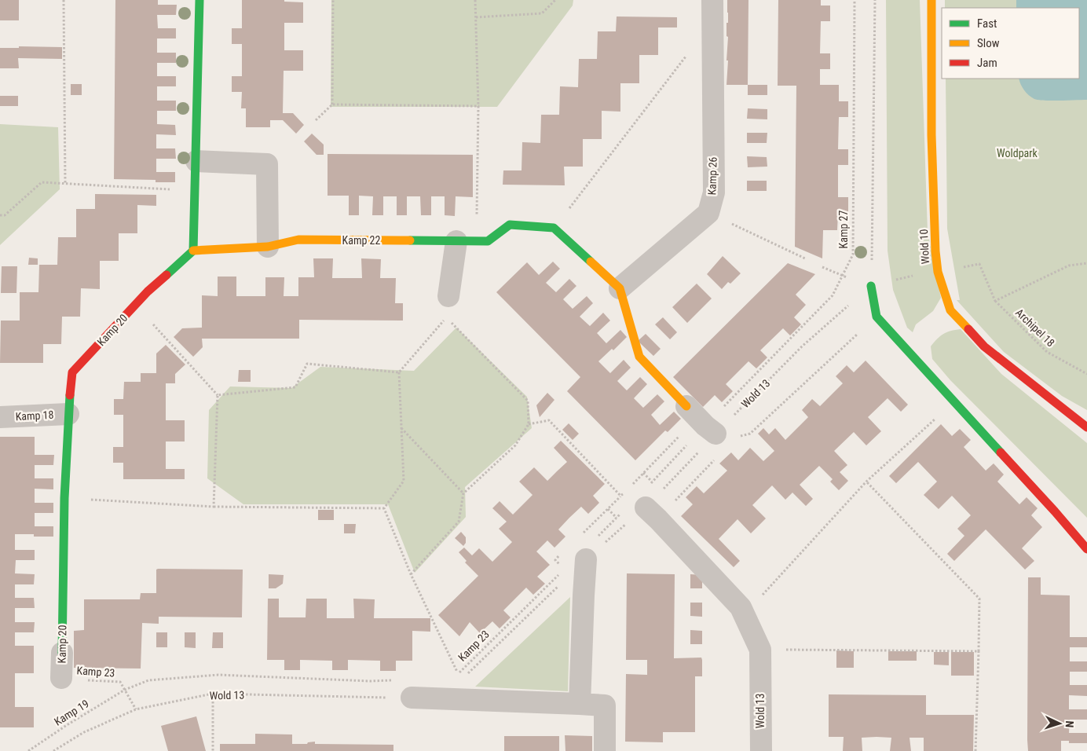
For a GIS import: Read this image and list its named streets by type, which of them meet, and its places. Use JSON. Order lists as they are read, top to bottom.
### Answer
{
  "streets": {
    "street": [
      "Kamp 26",
      "Kamp 22",
      "Wold 10",
      "Kamp 20",
      "Wold 13",
      "Kamp 18"
    ],
    "path": [
      "Kamp 27",
      "Archipel 18",
      "Kamp 23",
      "Kamp 19"
    ]
  },
  "crossings": [
    ["Kamp 27", "Wold 13"],
    ["Kamp 22", "Kamp 20"],
    ["Kamp 20", "Kamp 18"],
    ["Kamp 20", "Kamp 23"],
    ["Wold 13", "Kamp 23"],
    ["Kamp 23", "Kamp 19"]
  ],
  "parks": ["Woldpark"],
  "legend": ["Fast", "Slow", "Jam"],
  "north": "right"
}
